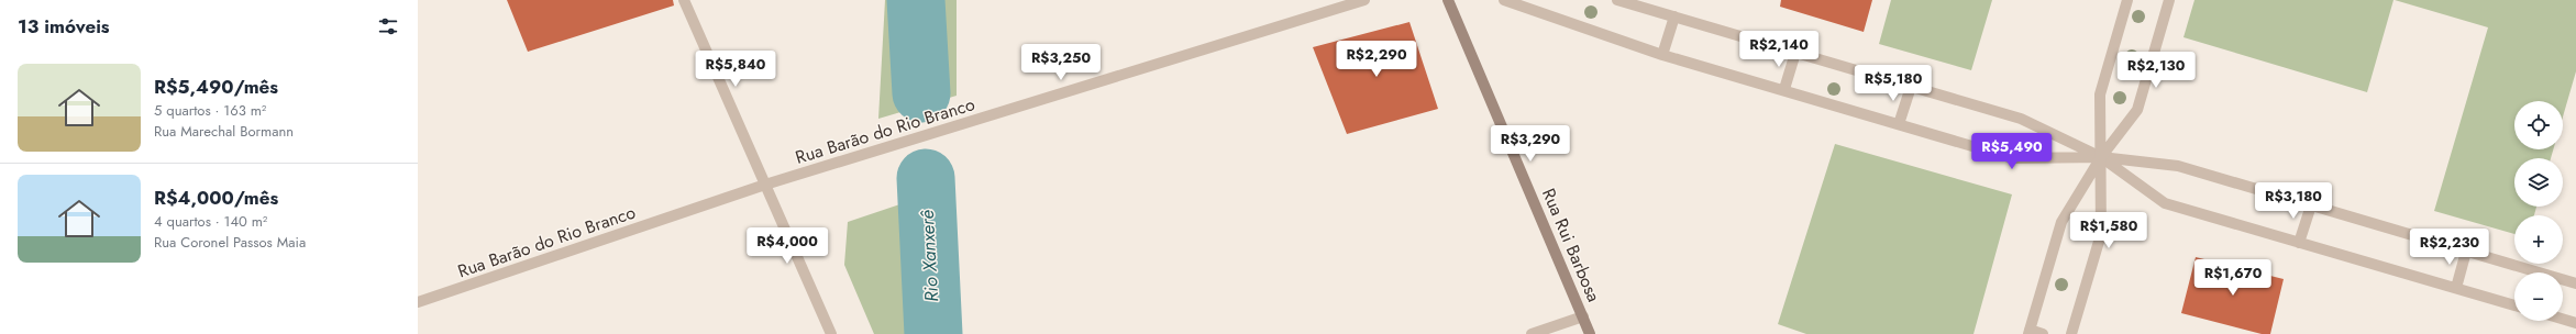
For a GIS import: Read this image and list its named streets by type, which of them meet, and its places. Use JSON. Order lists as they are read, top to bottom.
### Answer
{
  "streets": {
    "main road": ["Rua Rui Barbosa"],
    "street": ["Rua Barão do Rio Branco"]
  },
  "water": ["Rio Xanxerê"],
  "page": {
    "heading": "13 imóveis",
    "price": [
      "R$2,140",
      "R$2,290",
      "R$3,250",
      "R$5,840",
      "R$2,130",
      "R$5,180",
      "R$3,290",
      "R$5,490",
      "R$3,180",
      "R$1,580",
      "R$4,000",
      "R$2,230",
      "R$1,670"
    ],
    "list": [
      {
        "name": "R$5,490/mês",
        "note": "5 quartos · 163 m² · Rua Marechal Bormann"
      },
      {
        "name": "R$4,000/mês",
        "note": "4 quartos · 140 m² · Rua Coronel Passos Maia"
      }
    ],
    "map_buttons": ["+", "−"]
  }
}
